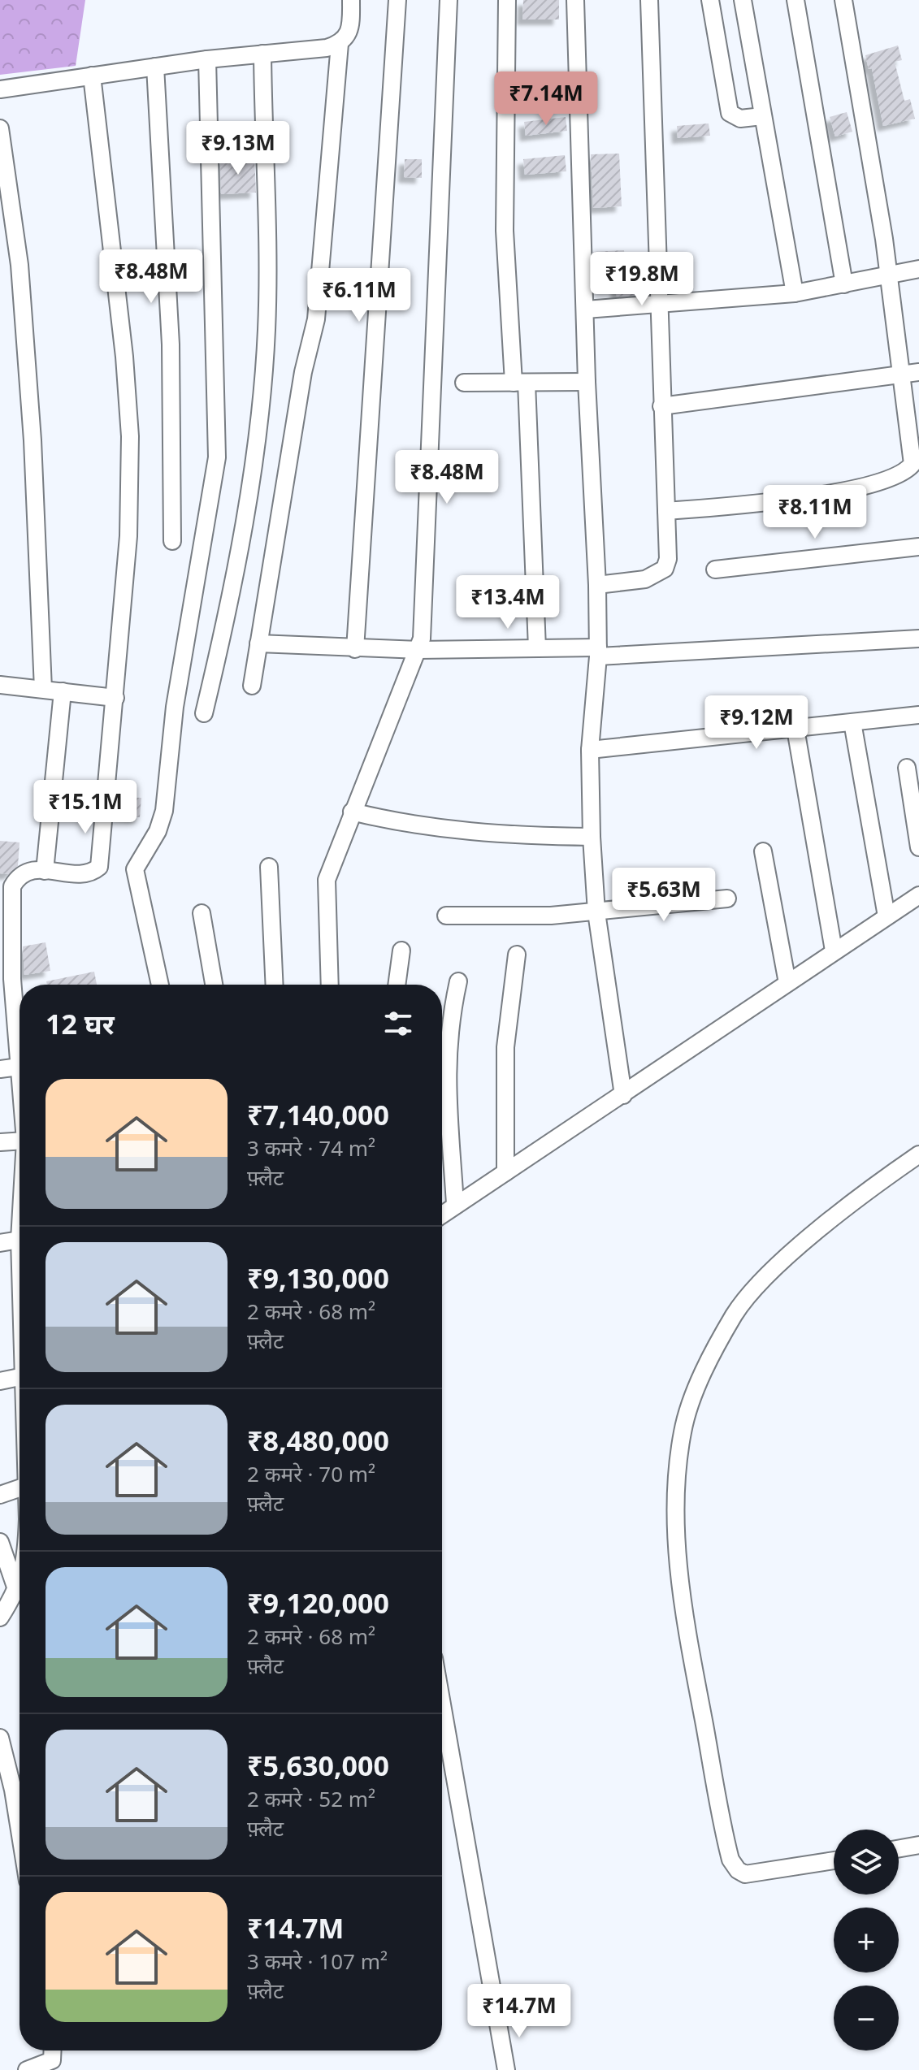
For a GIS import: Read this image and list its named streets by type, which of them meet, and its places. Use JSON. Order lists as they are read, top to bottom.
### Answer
{
  "page": {
    "price": [
      "₹7.14M",
      "₹9.13M",
      "₹8.48M",
      "₹19.8M",
      "₹6.11M",
      "₹8.48M",
      "₹8.11M",
      "₹13.4M",
      "₹9.12M",
      "₹15.1M",
      "₹5.63M",
      "₹14.7M"
    ],
    "heading": "12 घर",
    "list": [
      {
        "name": "₹7,140,000",
        "note": "3 कमरे · 74 m² · फ़्लैट"
      },
      {
        "name": "₹9,130,000",
        "note": "2 कमरे · 68 m² · फ़्लैट"
      },
      {
        "name": "₹8,480,000",
        "note": "2 कमरे · 70 m² · फ़्लैट"
      },
      {
        "name": "₹9,120,000",
        "note": "2 कमरे · 68 m² · फ़्लैट"
      },
      {
        "name": "₹5,630,000",
        "note": "2 कमरे · 52 m² · फ़्लैट"
      },
      {
        "name": "₹14.7M",
        "note": "3 कमरे · 107 m² · फ़्लैट"
      }
    ],
    "map_buttons": ["+", "−"]
  }
}
